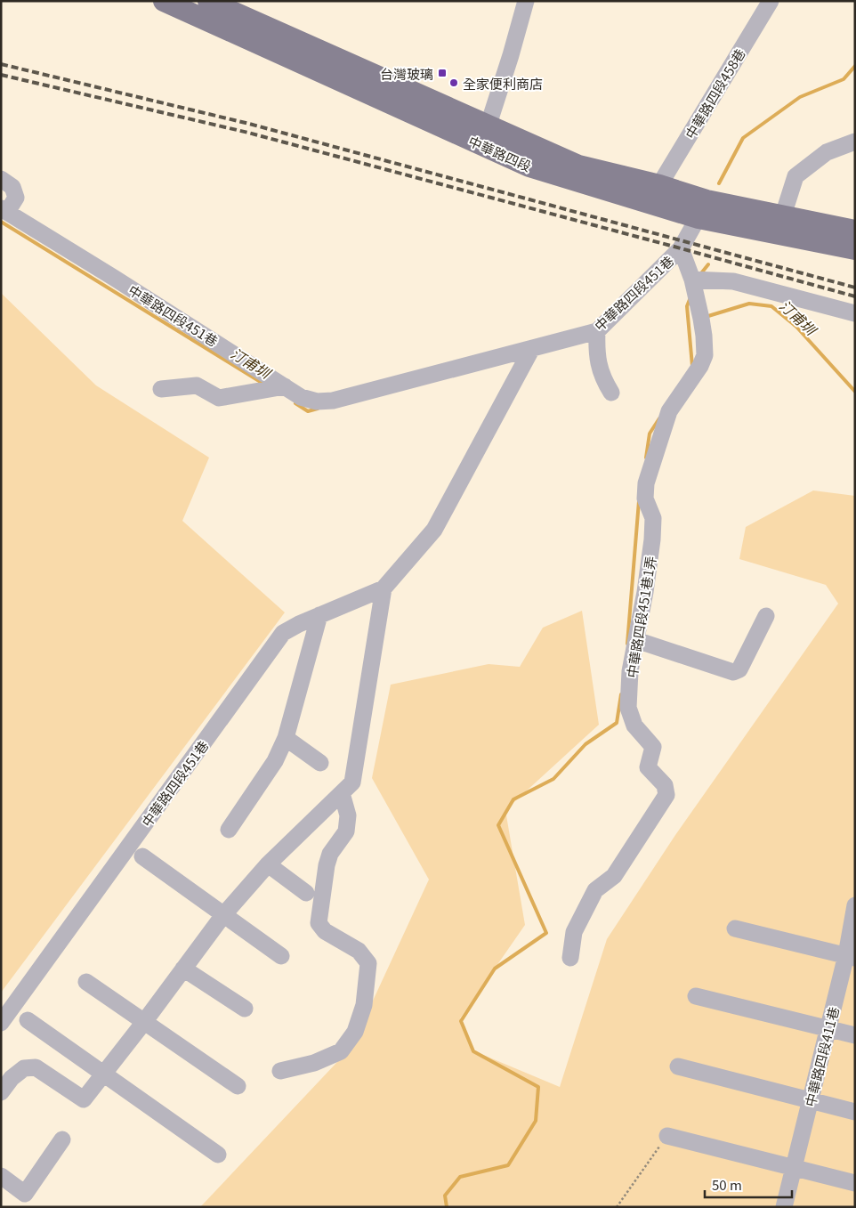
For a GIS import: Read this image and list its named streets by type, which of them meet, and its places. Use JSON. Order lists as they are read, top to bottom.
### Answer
{
  "streets": {
    "main road": ["中華路四段"],
    "lane": [
      "中華路四段458巷",
      "中華路四段451巷",
      "中華路四段451巷1弄",
      "中華路四段411巷"
    ]
  },
  "crossings": [
    ["中華路四段458巷", "中華路四段"],
    ["中華路四段", "中華路四段451巷"],
    ["中華路四段451巷", "中華路四段451巷1弄"]
  ],
  "water": ["汀甫圳"],
  "places": {
    "transit": ["台灣玻璃"],
    "other": ["全家便利商店"]
  },
  "scale_bar": "50 m"
}
